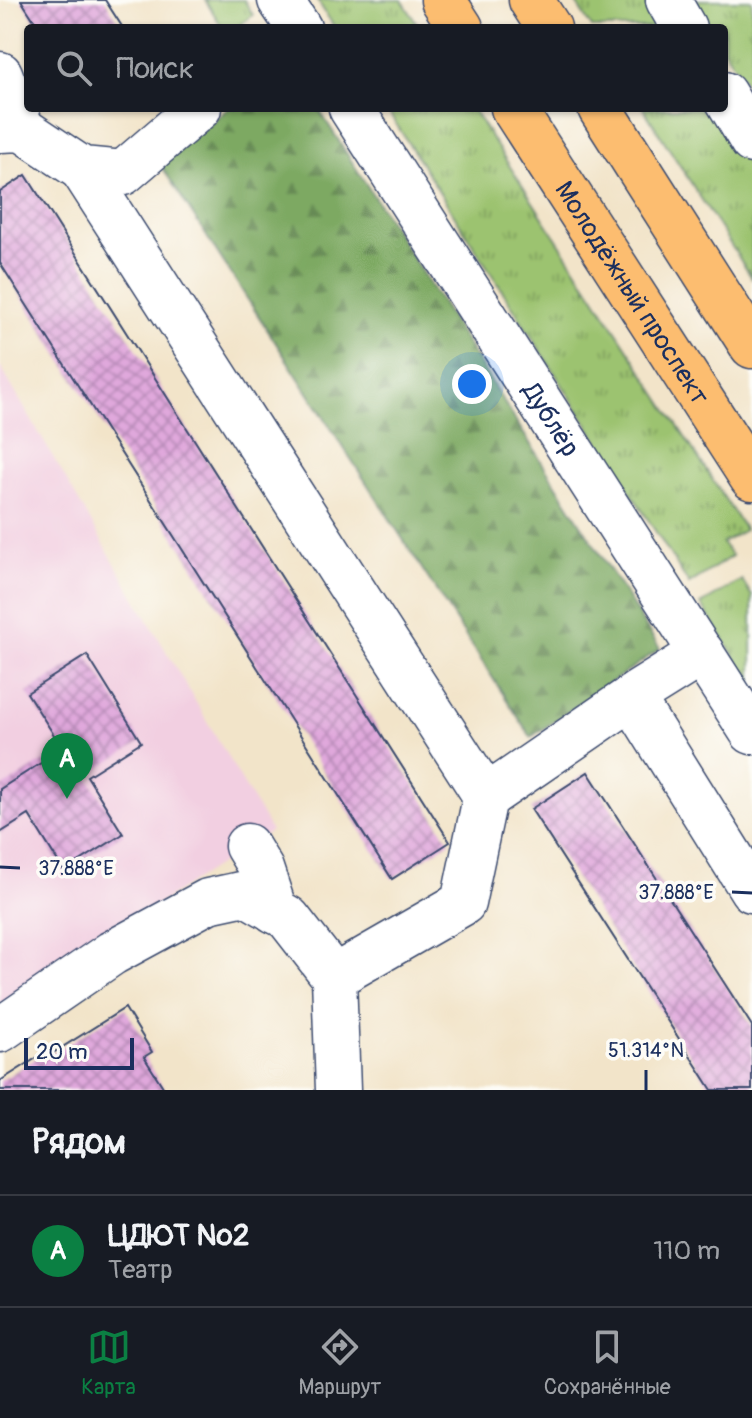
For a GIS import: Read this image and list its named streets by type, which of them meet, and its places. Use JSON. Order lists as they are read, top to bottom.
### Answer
{
  "streets": {
    "main road": ["Молодёжный проспект"],
    "street": ["Дублёр"]
  },
  "scale_bar": "20 m",
  "page": {
    "search": "Поиск",
    "pins": "A",
    "scale": "20 m",
    "heading": "Рядом",
    "list": [
      {
        "mark": "A",
        "name": "ЦДЮТ №2",
        "note": "Театр",
        "value": "110 m"
      }
    ],
    "nav": ["Карта", "Маршрут", "Сохранённые"]
  },
  "coordinates": ["37.888°E", "51.314°N"]
}
